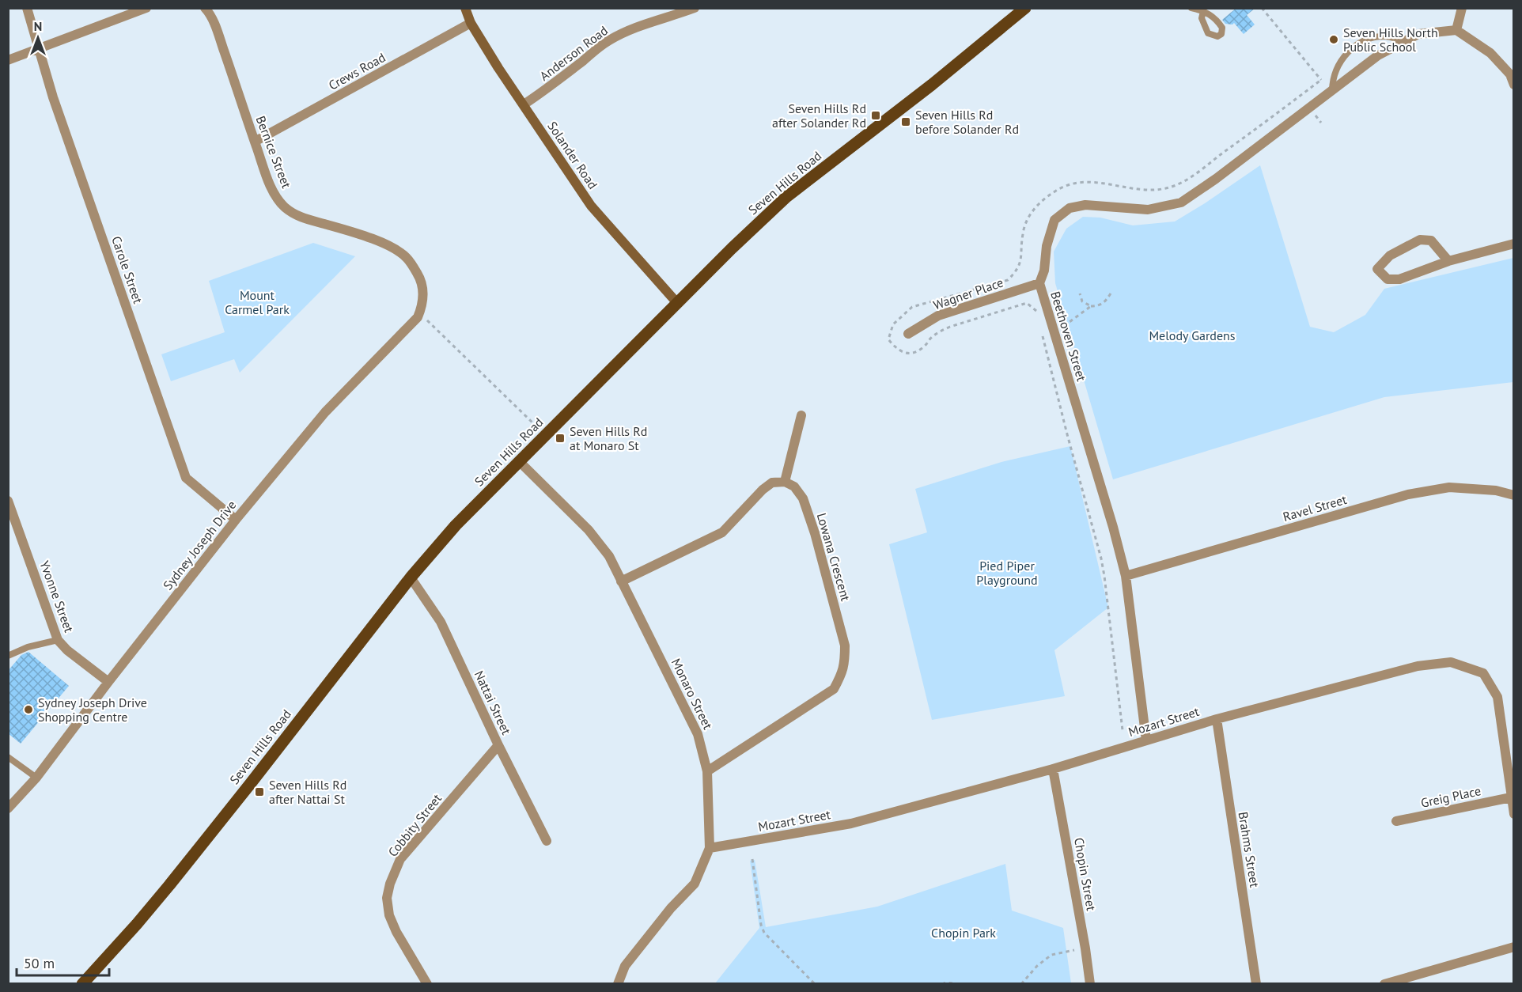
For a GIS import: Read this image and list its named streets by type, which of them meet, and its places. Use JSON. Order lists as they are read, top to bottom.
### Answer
{
  "streets": {
    "main road": ["Seven Hills Road"],
    "street": [
      "Anderson Road",
      "Crews Road",
      "Bernice Street",
      "Solander Road",
      "Carole Street",
      "Wagner Place",
      "Beethoven Street",
      "Ravel Street",
      "Sydney Joseph Drive",
      "Lowana Crescent",
      "Yvonne Street",
      "Monaro Street",
      "Nattai Street",
      "Mozart Street",
      "Greig Place",
      "Cobbity Street",
      "Brahms Street",
      "Chopin Street"
    ]
  },
  "crossings": [
    ["Anderson Road", "Solander Road"],
    ["Crews Road", "Bernice Street"],
    ["Crews Road", "Solander Road"],
    ["Bernice Street", "Sydney Joseph Drive"],
    ["Solander Road", "Seven Hills Road"],
    ["Seven Hills Road", "Monaro Street"],
    ["Seven Hills Road", "Nattai Street"],
    ["Carole Street", "Sydney Joseph Drive"],
    ["Wagner Place", "Beethoven Street"],
    ["Beethoven Street", "Ravel Street"],
    ["Beethoven Street", "Mozart Street"],
    ["Sydney Joseph Drive", "Yvonne Street"],
    ["Lowana Crescent", "Monaro Street"],
    ["Monaro Street", "Mozart Street"],
    ["Nattai Street", "Cobbity Street"],
    ["Mozart Street", "Greig Place"],
    ["Mozart Street", "Brahms Street"],
    ["Mozart Street", "Chopin Street"]
  ],
  "parks": [
    "Mount Carmel Park",
    "Melody Gardens",
    "Pied Piper Playground",
    "Chopin Park"
  ],
  "places": {
    "other": ["Seven Hills North Public School", "Sydney Joseph Drive Shopping Centre"],
    "transit": [
      "Seven Hills Rd after Solander Rd",
      "Seven Hills Rd before Solander Rd",
      "Seven Hills Rd at Monaro St",
      "Seven Hills Rd after Nattai St"
    ]
  },
  "scale_bar": "50 m",
  "north": "top"
}
